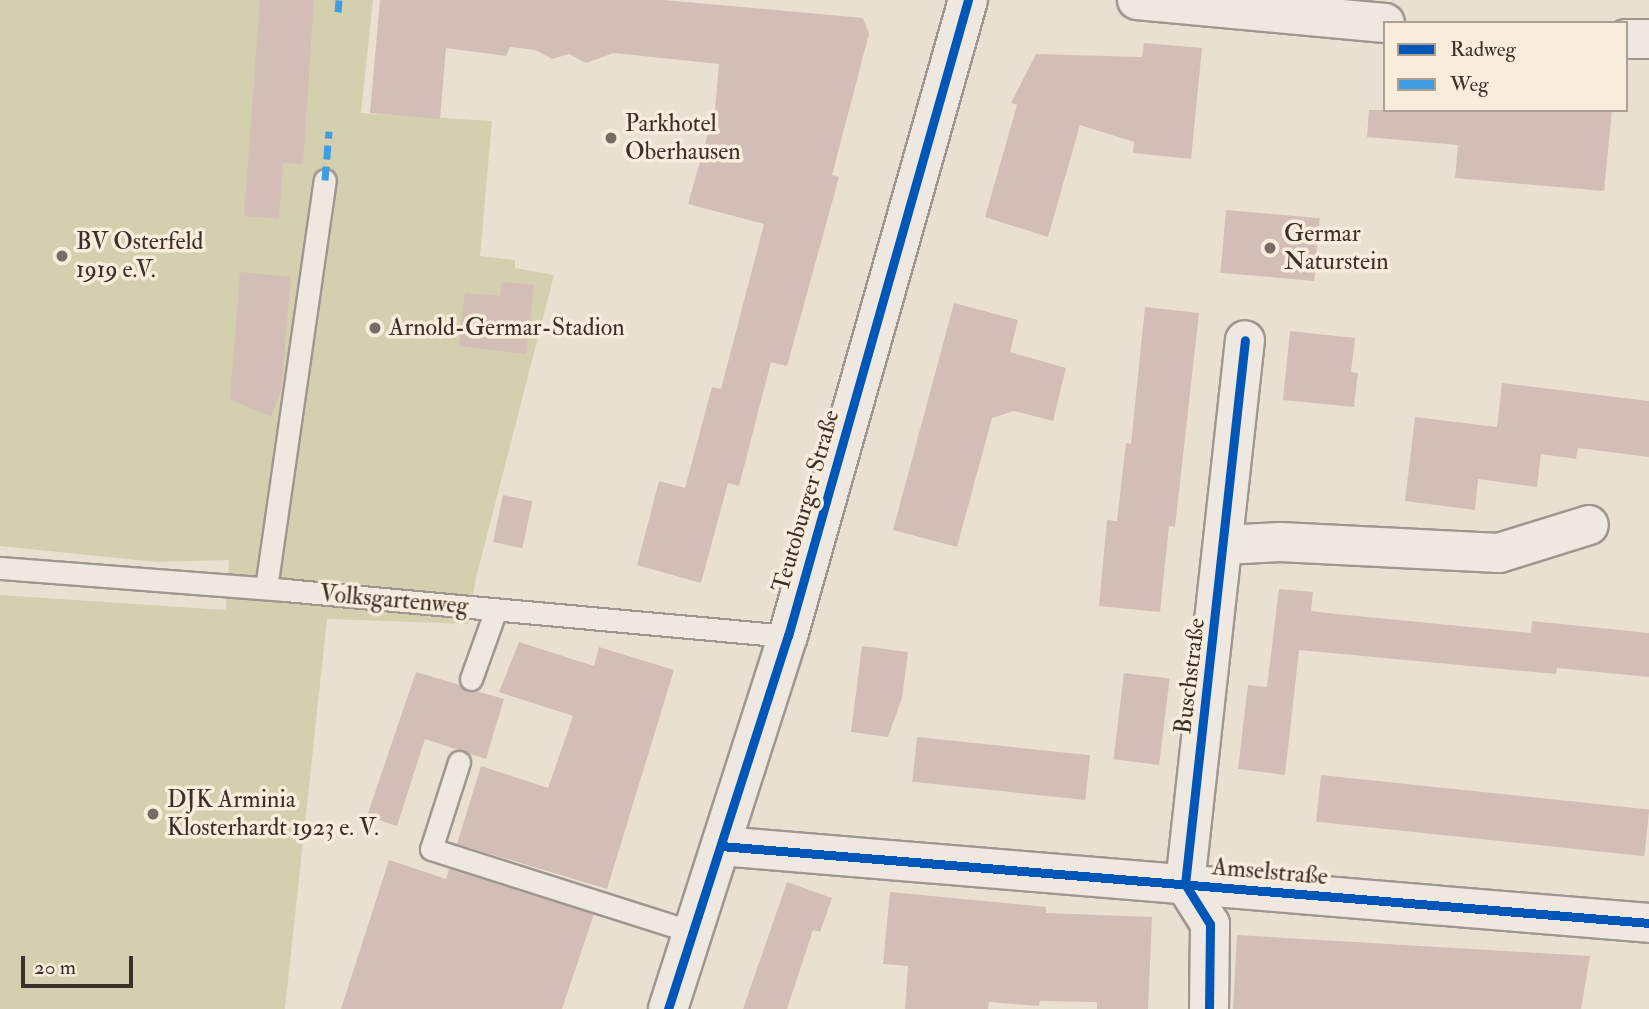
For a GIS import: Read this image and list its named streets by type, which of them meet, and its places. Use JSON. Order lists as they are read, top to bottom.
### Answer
{
  "streets": {
    "street": ["Teutoburger Straße", "Buschstraße", "Amselstraße"],
    "lane": ["Volksgartenweg"]
  },
  "crossings": [
    ["Teutoburger Straße", "Volksgartenweg"],
    ["Teutoburger Straße", "Amselstraße"],
    ["Buschstraße", "Amselstraße"]
  ],
  "places": [
    "Parkhotel Oberhausen",
    "Germar Naturstein",
    "BV Osterfeld 1919 e.V.",
    "Arnold-Germar-Stadion",
    "DJK Arminia Klosterhardt 1923 e. V."
  ],
  "legend": ["Radweg", "Weg"],
  "scale_bar": "20 m"
}
